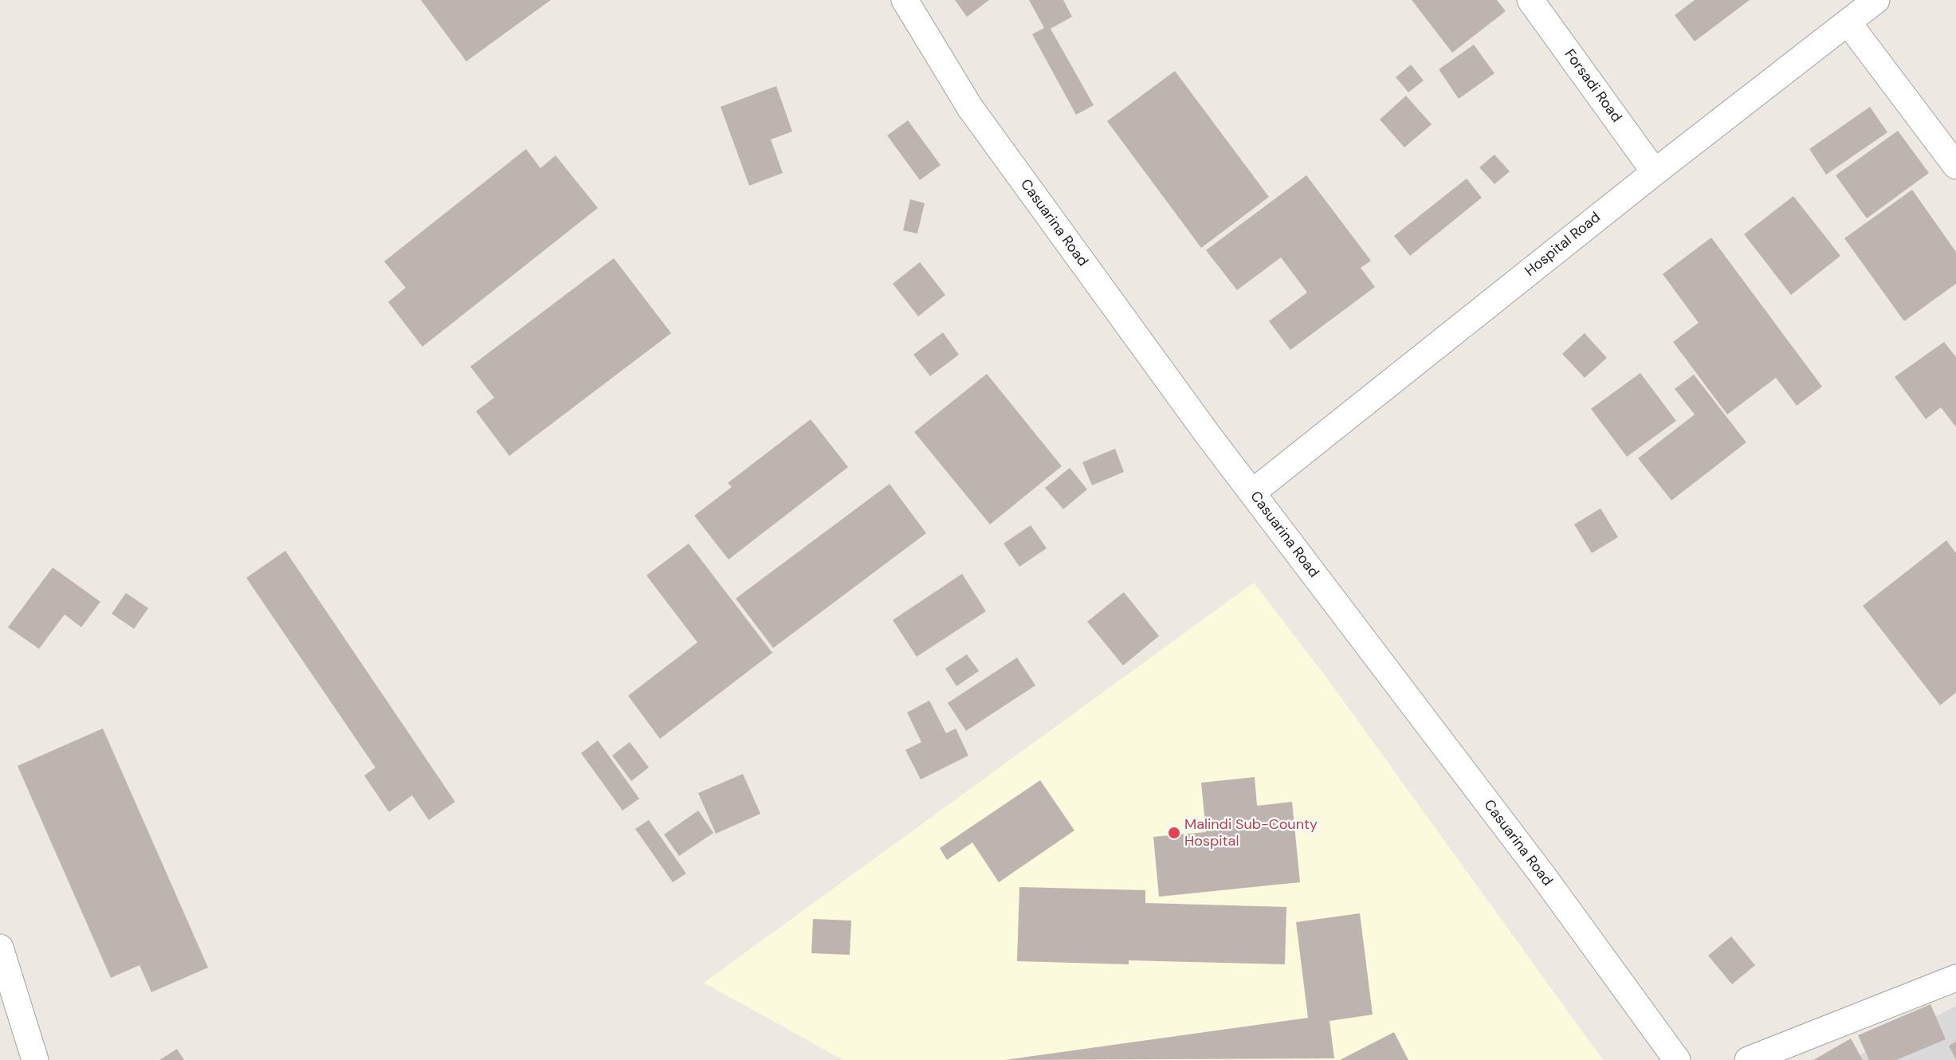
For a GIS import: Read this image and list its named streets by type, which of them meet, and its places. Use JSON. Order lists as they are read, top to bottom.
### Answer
{
  "streets": {
    "street": ["Forsadi Road", "Casuarina Road", "Hospital Road"]
  },
  "crossings": [
    ["Forsadi Road", "Hospital Road"],
    ["Casuarina Road", "Hospital Road"]
  ],
  "places": ["Malindi Sub-County Hospital"]
}
